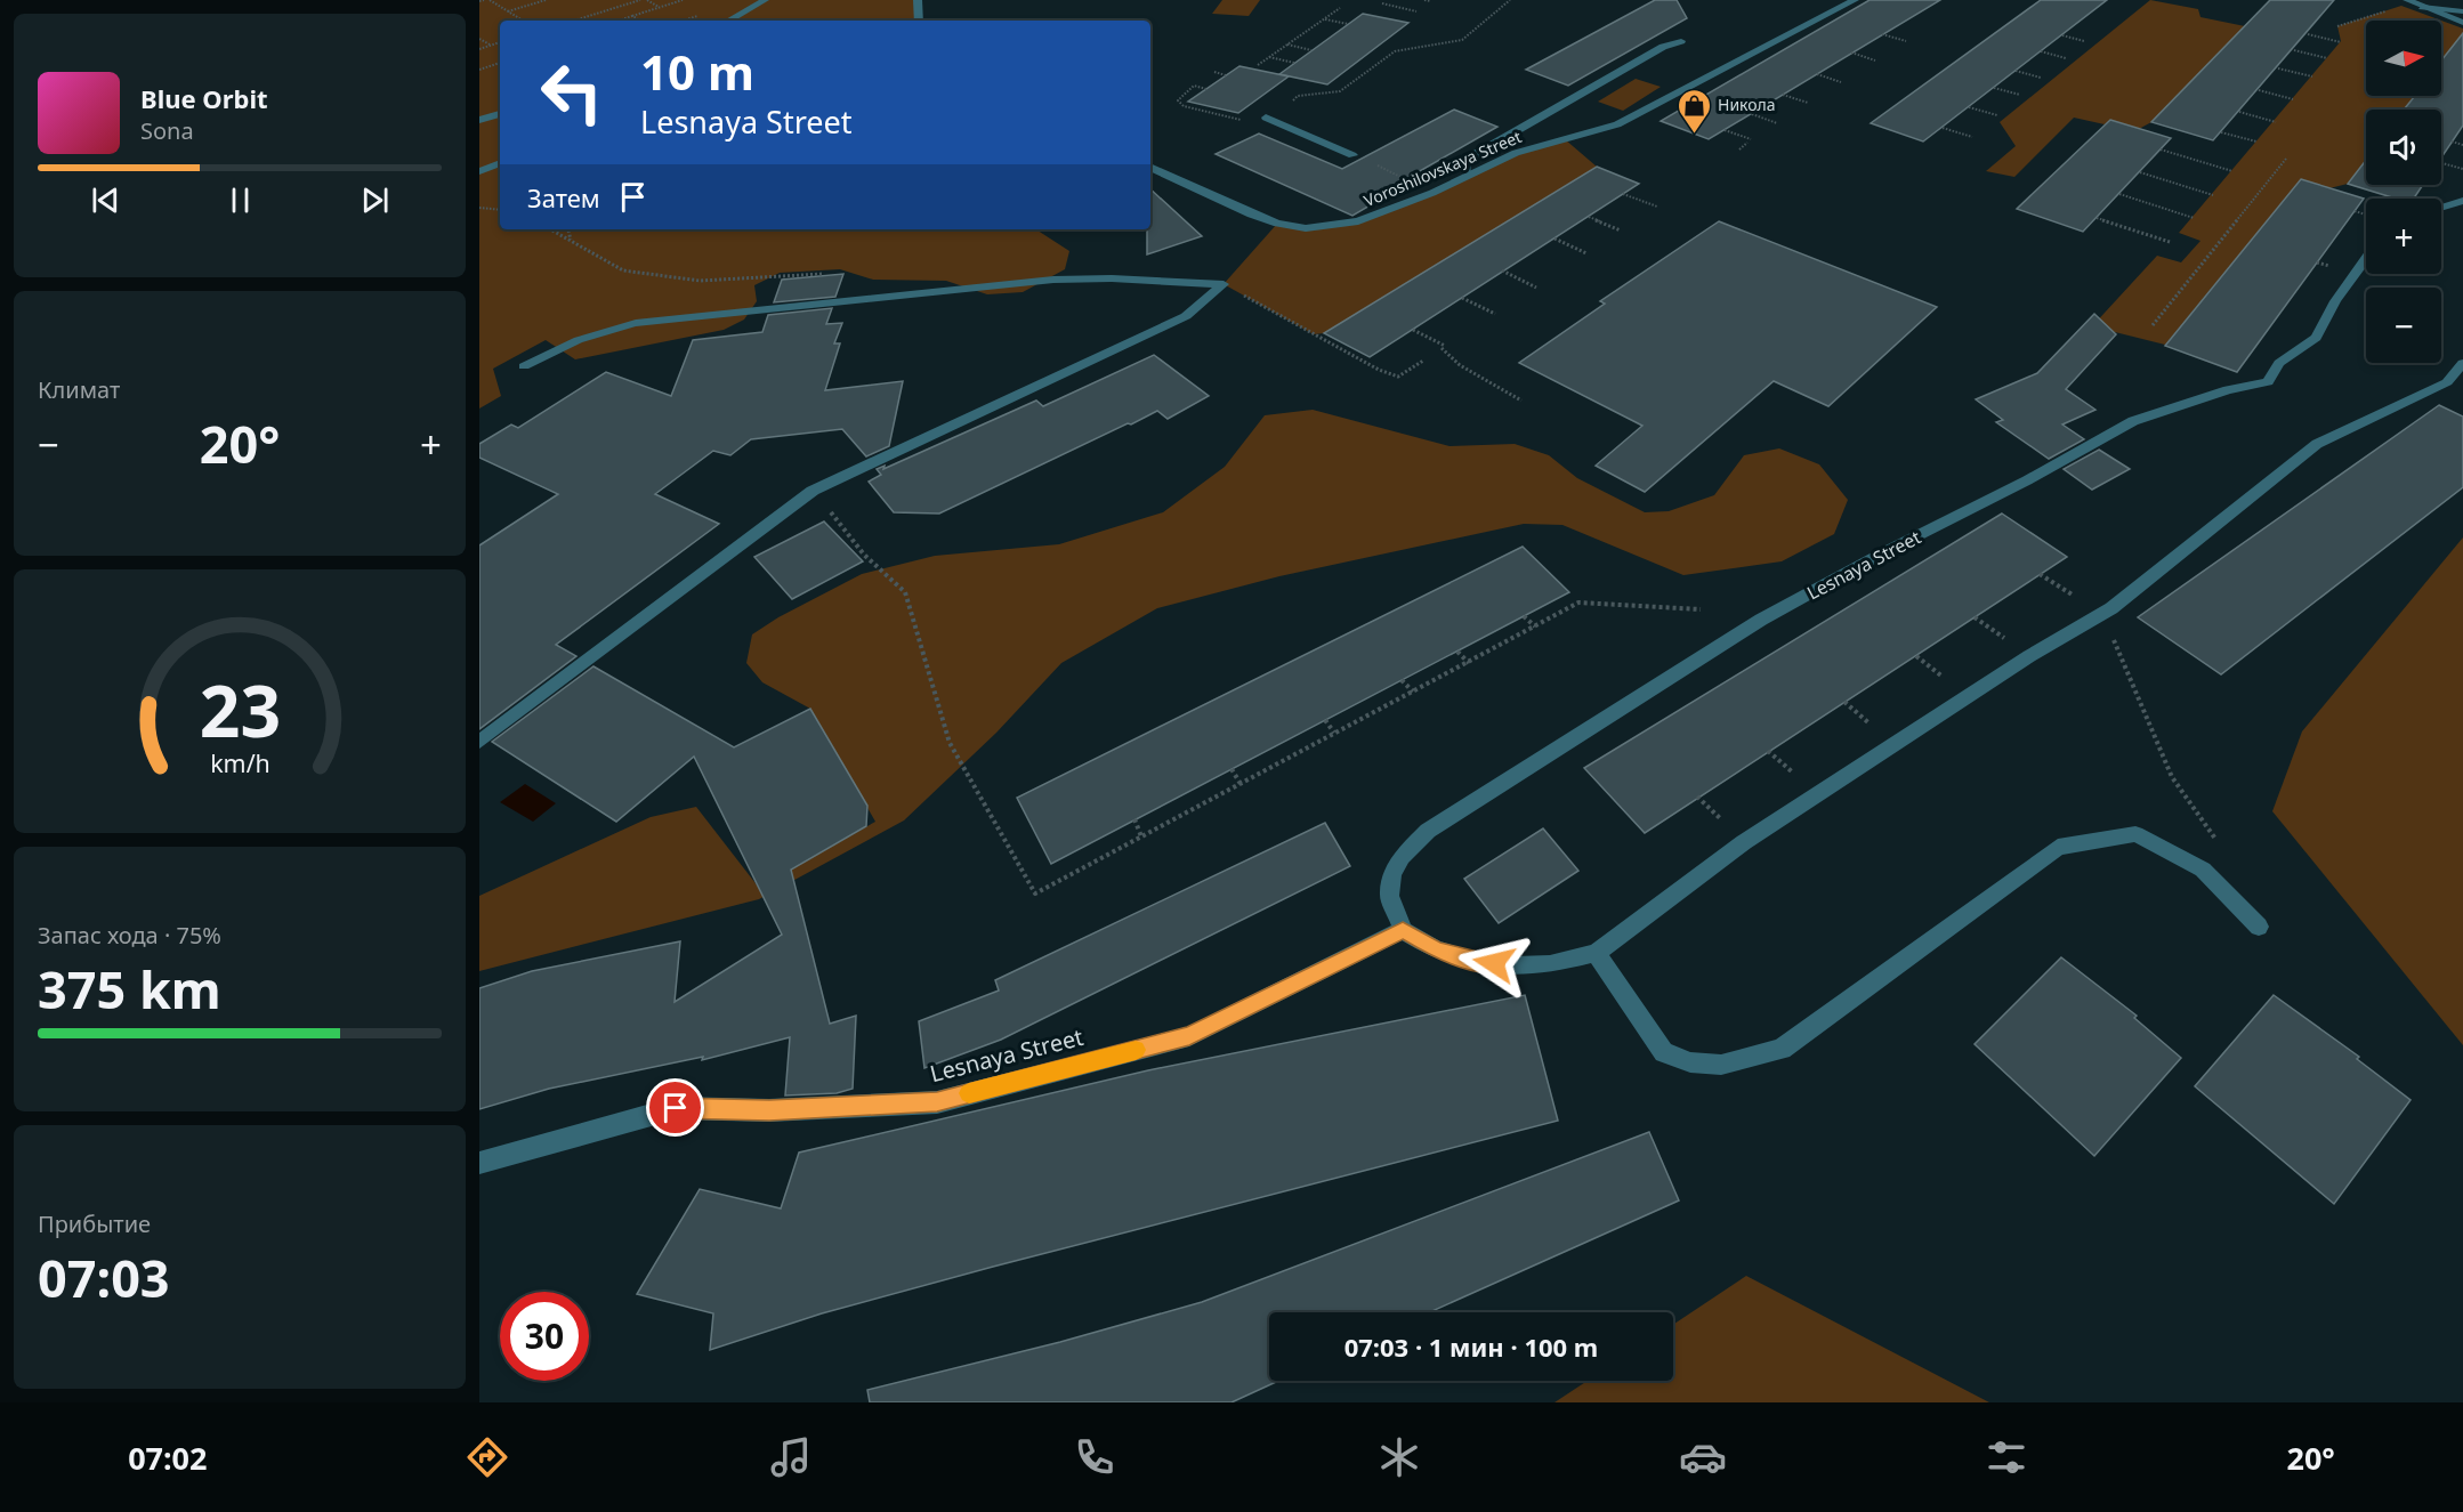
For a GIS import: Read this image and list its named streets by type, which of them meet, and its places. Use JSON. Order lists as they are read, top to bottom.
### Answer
{
  "streets": {
    "street": ["Voroshilovskaya Street", "Lesnaya Street"]
  },
  "places": {
    "shop": ["Никола"]
  },
  "north": "right",
  "page": {
    "map_buttons": ["+", "−"],
    "turn": ["10 m", "Lesnaya Street"],
    "song": ["Blue Orbit", "Sona"],
    "then": "Затем",
    "tile": [
      "Климат",
      ["Запас хода · 75%", "375 km"],
      ["Прибытие", "07:03"]
    ],
    "heat": ["−", "20°", "+"],
    "limit": "30",
    "trip": "07:03 · 1 мин · 100 m",
    "tabs": ["07:02", "20°"],
    "gauge": ["23", "km/h"]
  }
}
